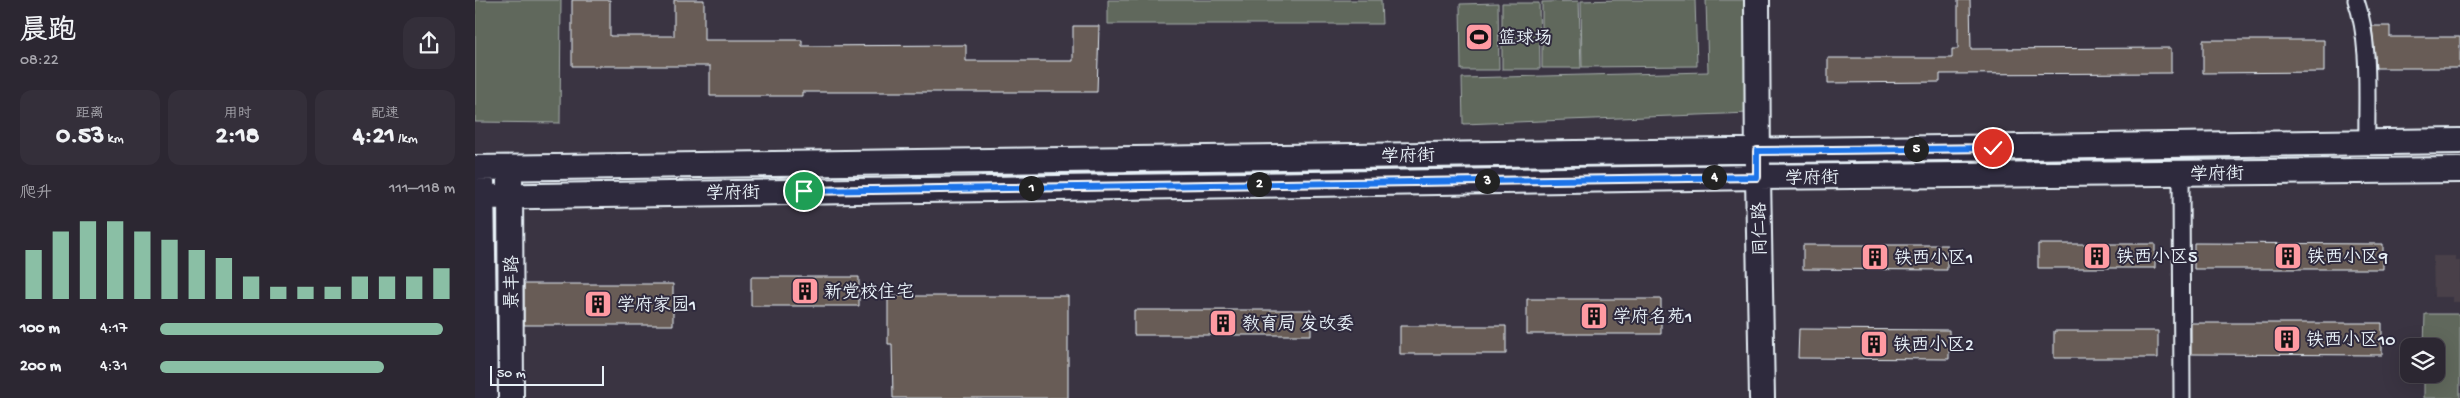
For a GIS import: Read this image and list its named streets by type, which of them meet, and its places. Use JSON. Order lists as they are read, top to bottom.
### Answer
{
  "streets": {
    "main road": ["学府街", "同仁路", "景丰路"]
  },
  "crossings": [
    ["学府街", "同仁路"],
    ["学府街", "景丰路"]
  ],
  "places": {
    "sports": ["篮球场"],
    "building": [
      "铁西小区5",
      "铁西小区9",
      "铁西小区1",
      "新党校住宅",
      "学府家园1",
      "学府名苑1",
      "教育局 发改委",
      "铁西小区10",
      "铁西小区2"
    ]
  },
  "scale_bar": "50 m",
  "page": {
    "heading": ["晨跑", "08:22"],
    "stats": [
      ["距离", "0.53 km"],
      ["用时", "2:18"],
      ["配速", "4:21 /km"]
    ],
    "pins": [
      "5",
      "4",
      "3",
      "2",
      "1"
    ],
    "chart": ["爬升", "111–118 m"],
    "list": [
      {
        "name": "100 m",
        "note": "4:17"
      },
      {
        "name": "200 m",
        "note": "4:31"
      }
    ],
    "scale": "50 m"
  }
}
